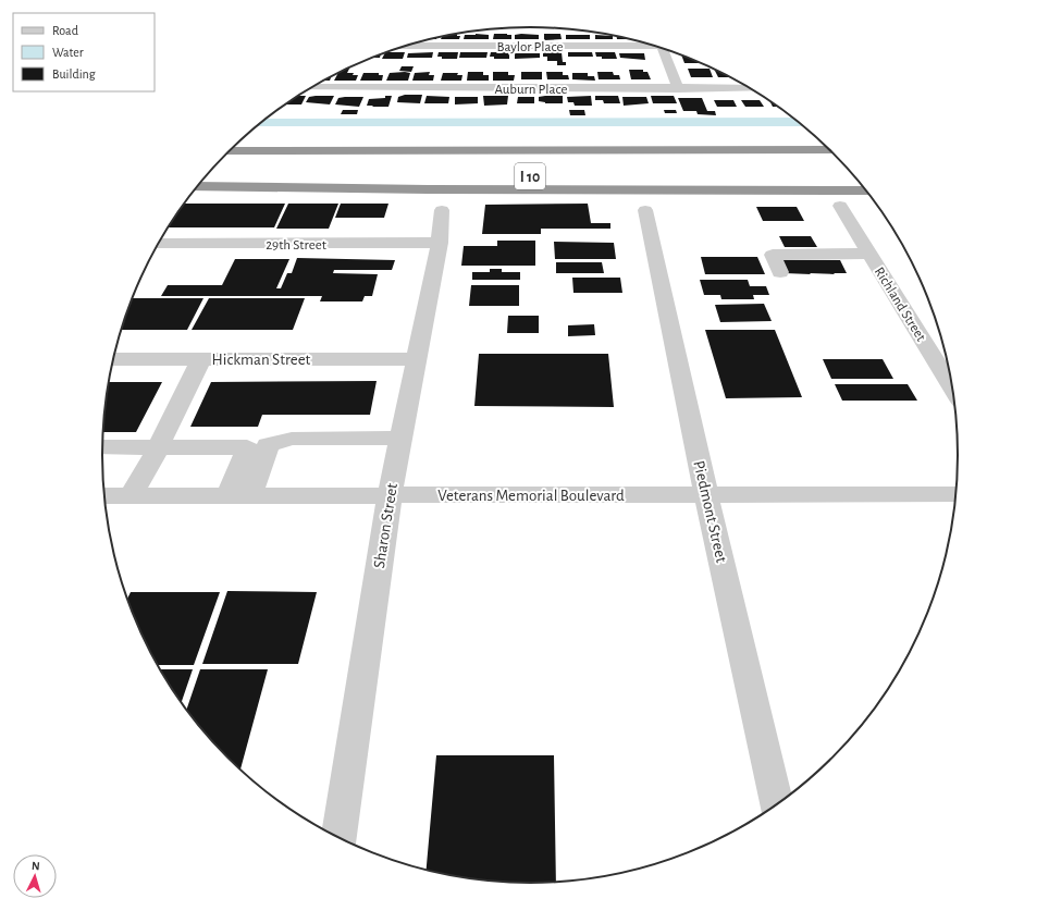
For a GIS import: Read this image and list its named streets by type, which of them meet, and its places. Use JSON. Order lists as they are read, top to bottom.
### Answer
{
  "streets": {
    "highway": ["I 10"],
    "street": [
      "Baylor Place",
      "Auburn Place",
      "29th Street",
      "Richland Street",
      "Hickman Street",
      "Veterans Memorial Boulevard",
      "Piedmont Street",
      "Sharon Street"
    ]
  },
  "crossings": [
    ["29th Street", "Sharon Street"],
    ["Hickman Street", "Sharon Street"],
    ["Veterans Memorial Boulevard", "Piedmont Street"],
    ["Veterans Memorial Boulevard", "Sharon Street"]
  ],
  "legend": ["Road", "Water", "Building"],
  "north": "top"
}
